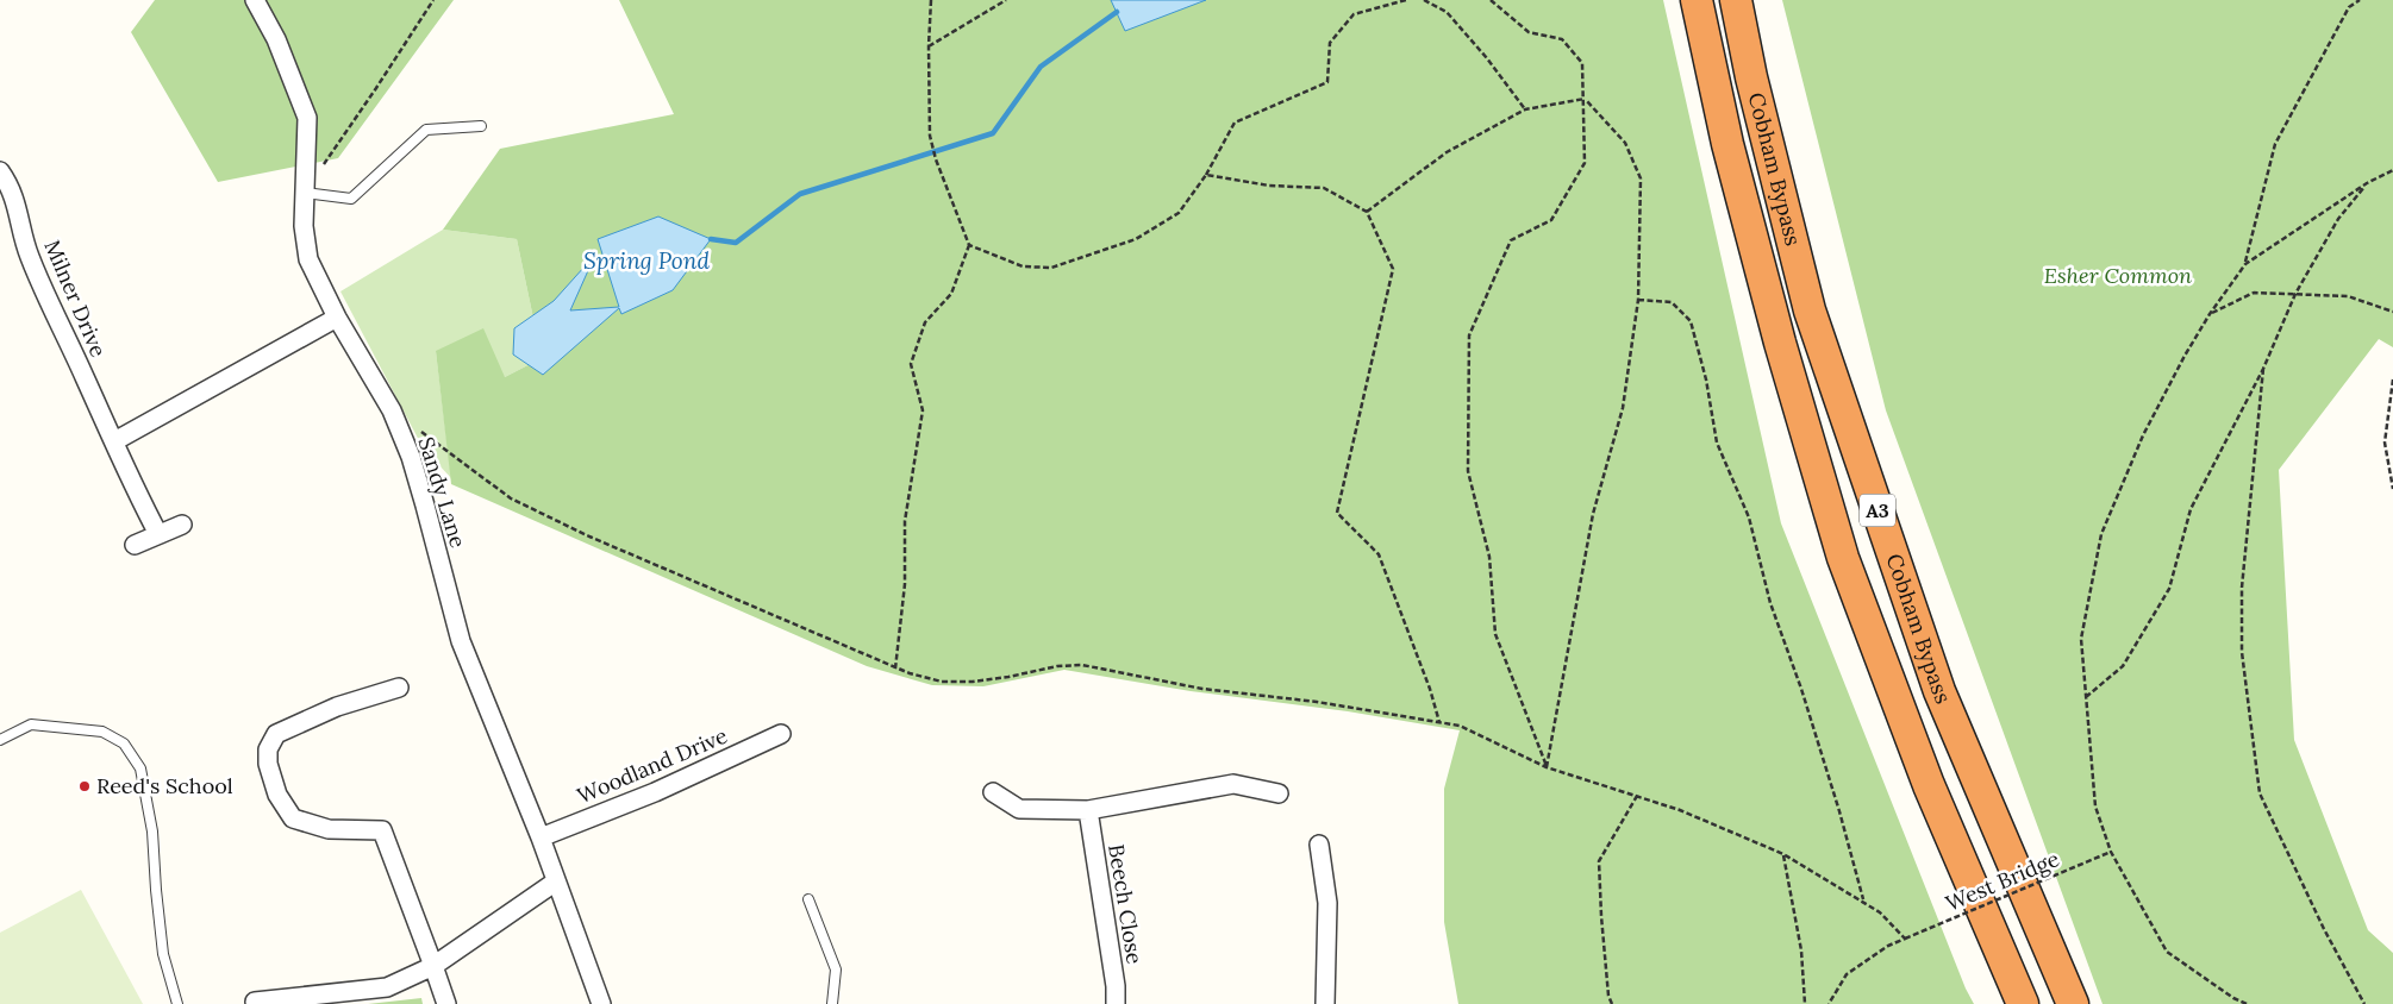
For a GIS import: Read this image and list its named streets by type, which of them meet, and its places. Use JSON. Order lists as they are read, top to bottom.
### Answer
{
  "streets": {
    "highway": ["Cobham Bypass", "A3"],
    "street": [
      "Milner Drive",
      "Sandy Lane",
      "Woodland Drive",
      "Beech Close"
    ],
    "path": ["West Bridge"]
  },
  "crossings": [
    ["Sandy Lane", "Woodland Drive"]
  ],
  "water": ["Spring Pond"],
  "parks": ["Esher Common"],
  "places": ["Reed's School"]
}
